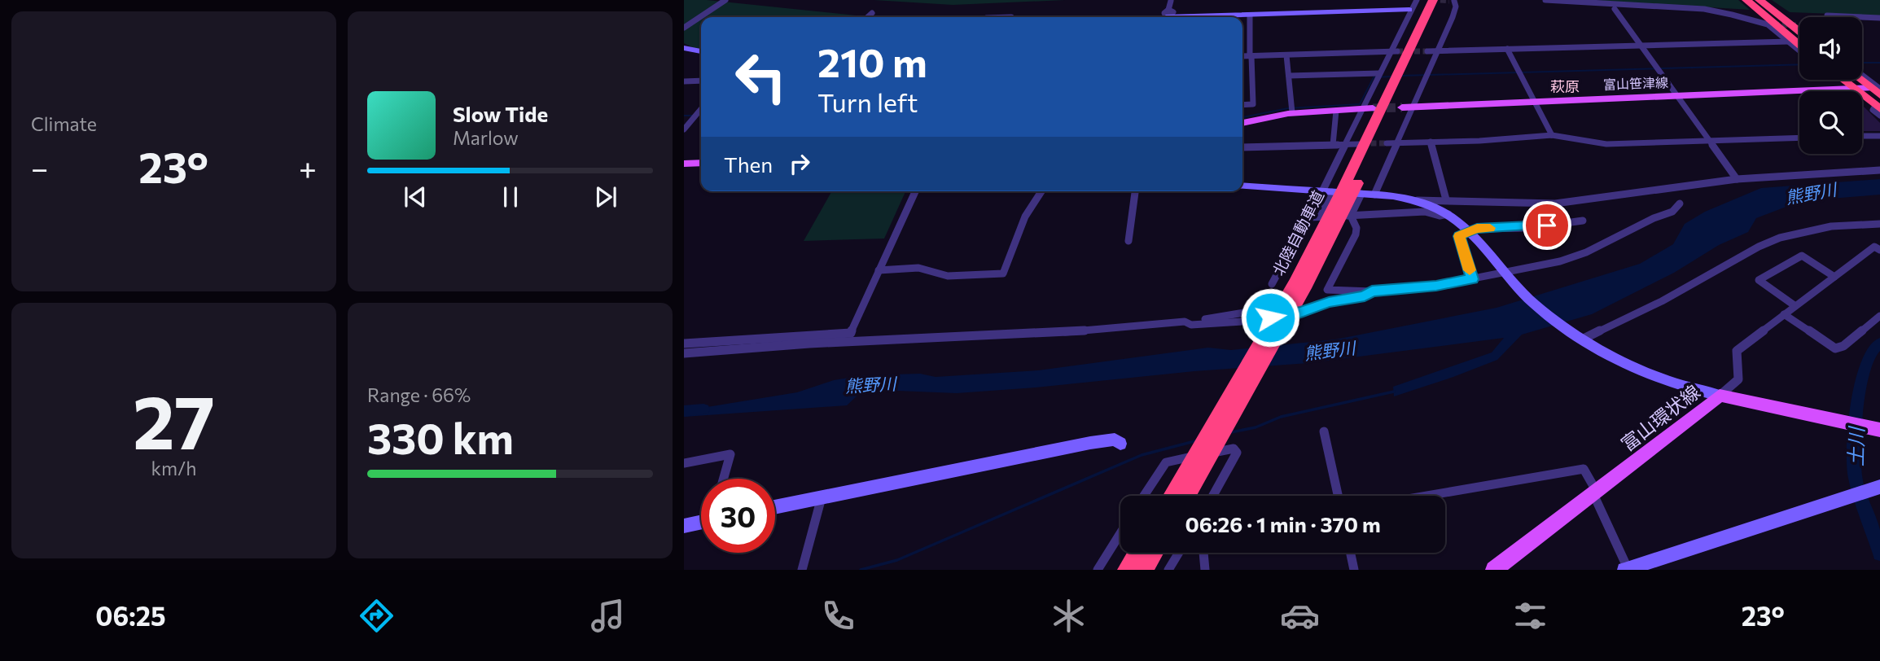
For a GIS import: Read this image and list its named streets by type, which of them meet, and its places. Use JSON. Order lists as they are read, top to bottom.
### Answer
{
  "streets": {
    "highway": ["北陸自動車道"],
    "main road": ["富山笹津線", "富山環状線"]
  },
  "districts": ["萩原"],
  "water": ["熊野川", "土川"],
  "page": {
    "tile": [
      "Climate",
      ["27", "km/h"],
      ["Range · 66%", "330 km"]
    ],
    "turn": ["210 m", "Turn left"],
    "song": ["Slow Tide", "Marlow"],
    "then": "Then",
    "heat": ["−", "23°", "+"],
    "limit": "30",
    "trip": "06:26 · 1 min · 370 m",
    "tabs": ["06:25", "23°"]
  }
}
